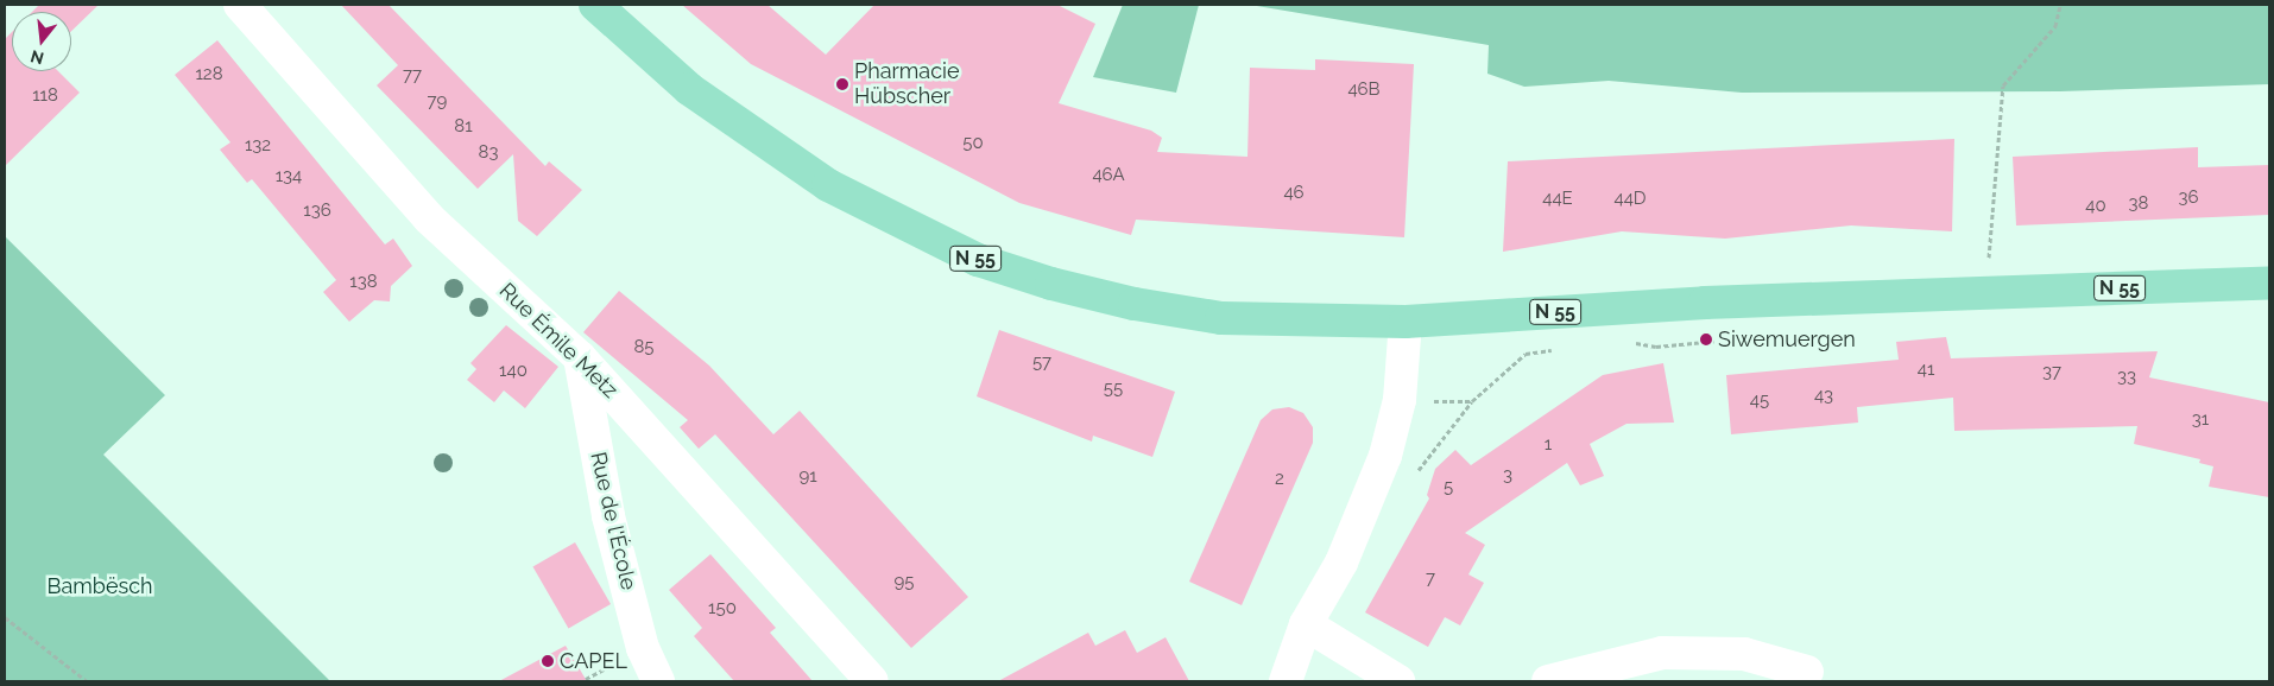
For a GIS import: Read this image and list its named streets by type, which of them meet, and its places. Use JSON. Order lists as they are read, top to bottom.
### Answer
{
  "streets": {
    "main road": ["N 55"],
    "street": ["Rue Émile Metz", "Rue de l'École"]
  },
  "crossings": [
    ["Rue Émile Metz", "Rue de l'École"]
  ],
  "parks": ["Bambësch"],
  "places": ["Pharmacie Hübscher", "Siwemuergen", "CAPEL"],
  "house_numbers": [
    "128",
    "77",
    "46B",
    "118",
    "79",
    "81",
    "50",
    "132",
    "83",
    "46A",
    "134",
    "46",
    "36",
    "44E",
    "44D",
    "38",
    "40",
    "136",
    "138",
    "85",
    "57",
    "41",
    "140",
    "37",
    "33",
    "55",
    "43",
    "45",
    "31",
    "1",
    "3",
    "91",
    "2",
    "5",
    "7",
    "95",
    "150"
  ],
  "north": "bottom"
}
